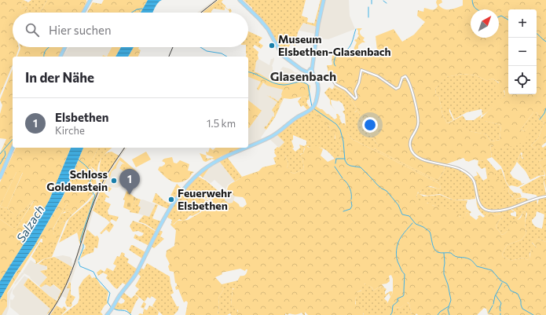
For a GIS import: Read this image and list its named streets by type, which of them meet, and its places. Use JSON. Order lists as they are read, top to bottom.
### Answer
{
  "districts": ["Glasenbach"],
  "water": ["Salzach"],
  "places": ["Museum Elsbethen-Glasenbach", "Schloss Goldenstein", "Feuerwehr Elsbethen"],
  "north": "top right",
  "page": {
    "map_buttons": ["+", "−"],
    "search": "Hier suchen",
    "heading": "In der Nähe",
    "list": [
      {
        "mark": "1",
        "name": "Elsbethen",
        "note": "Kirche",
        "value": "1.5 km"
      }
    ],
    "pins": "1"
  }
}
